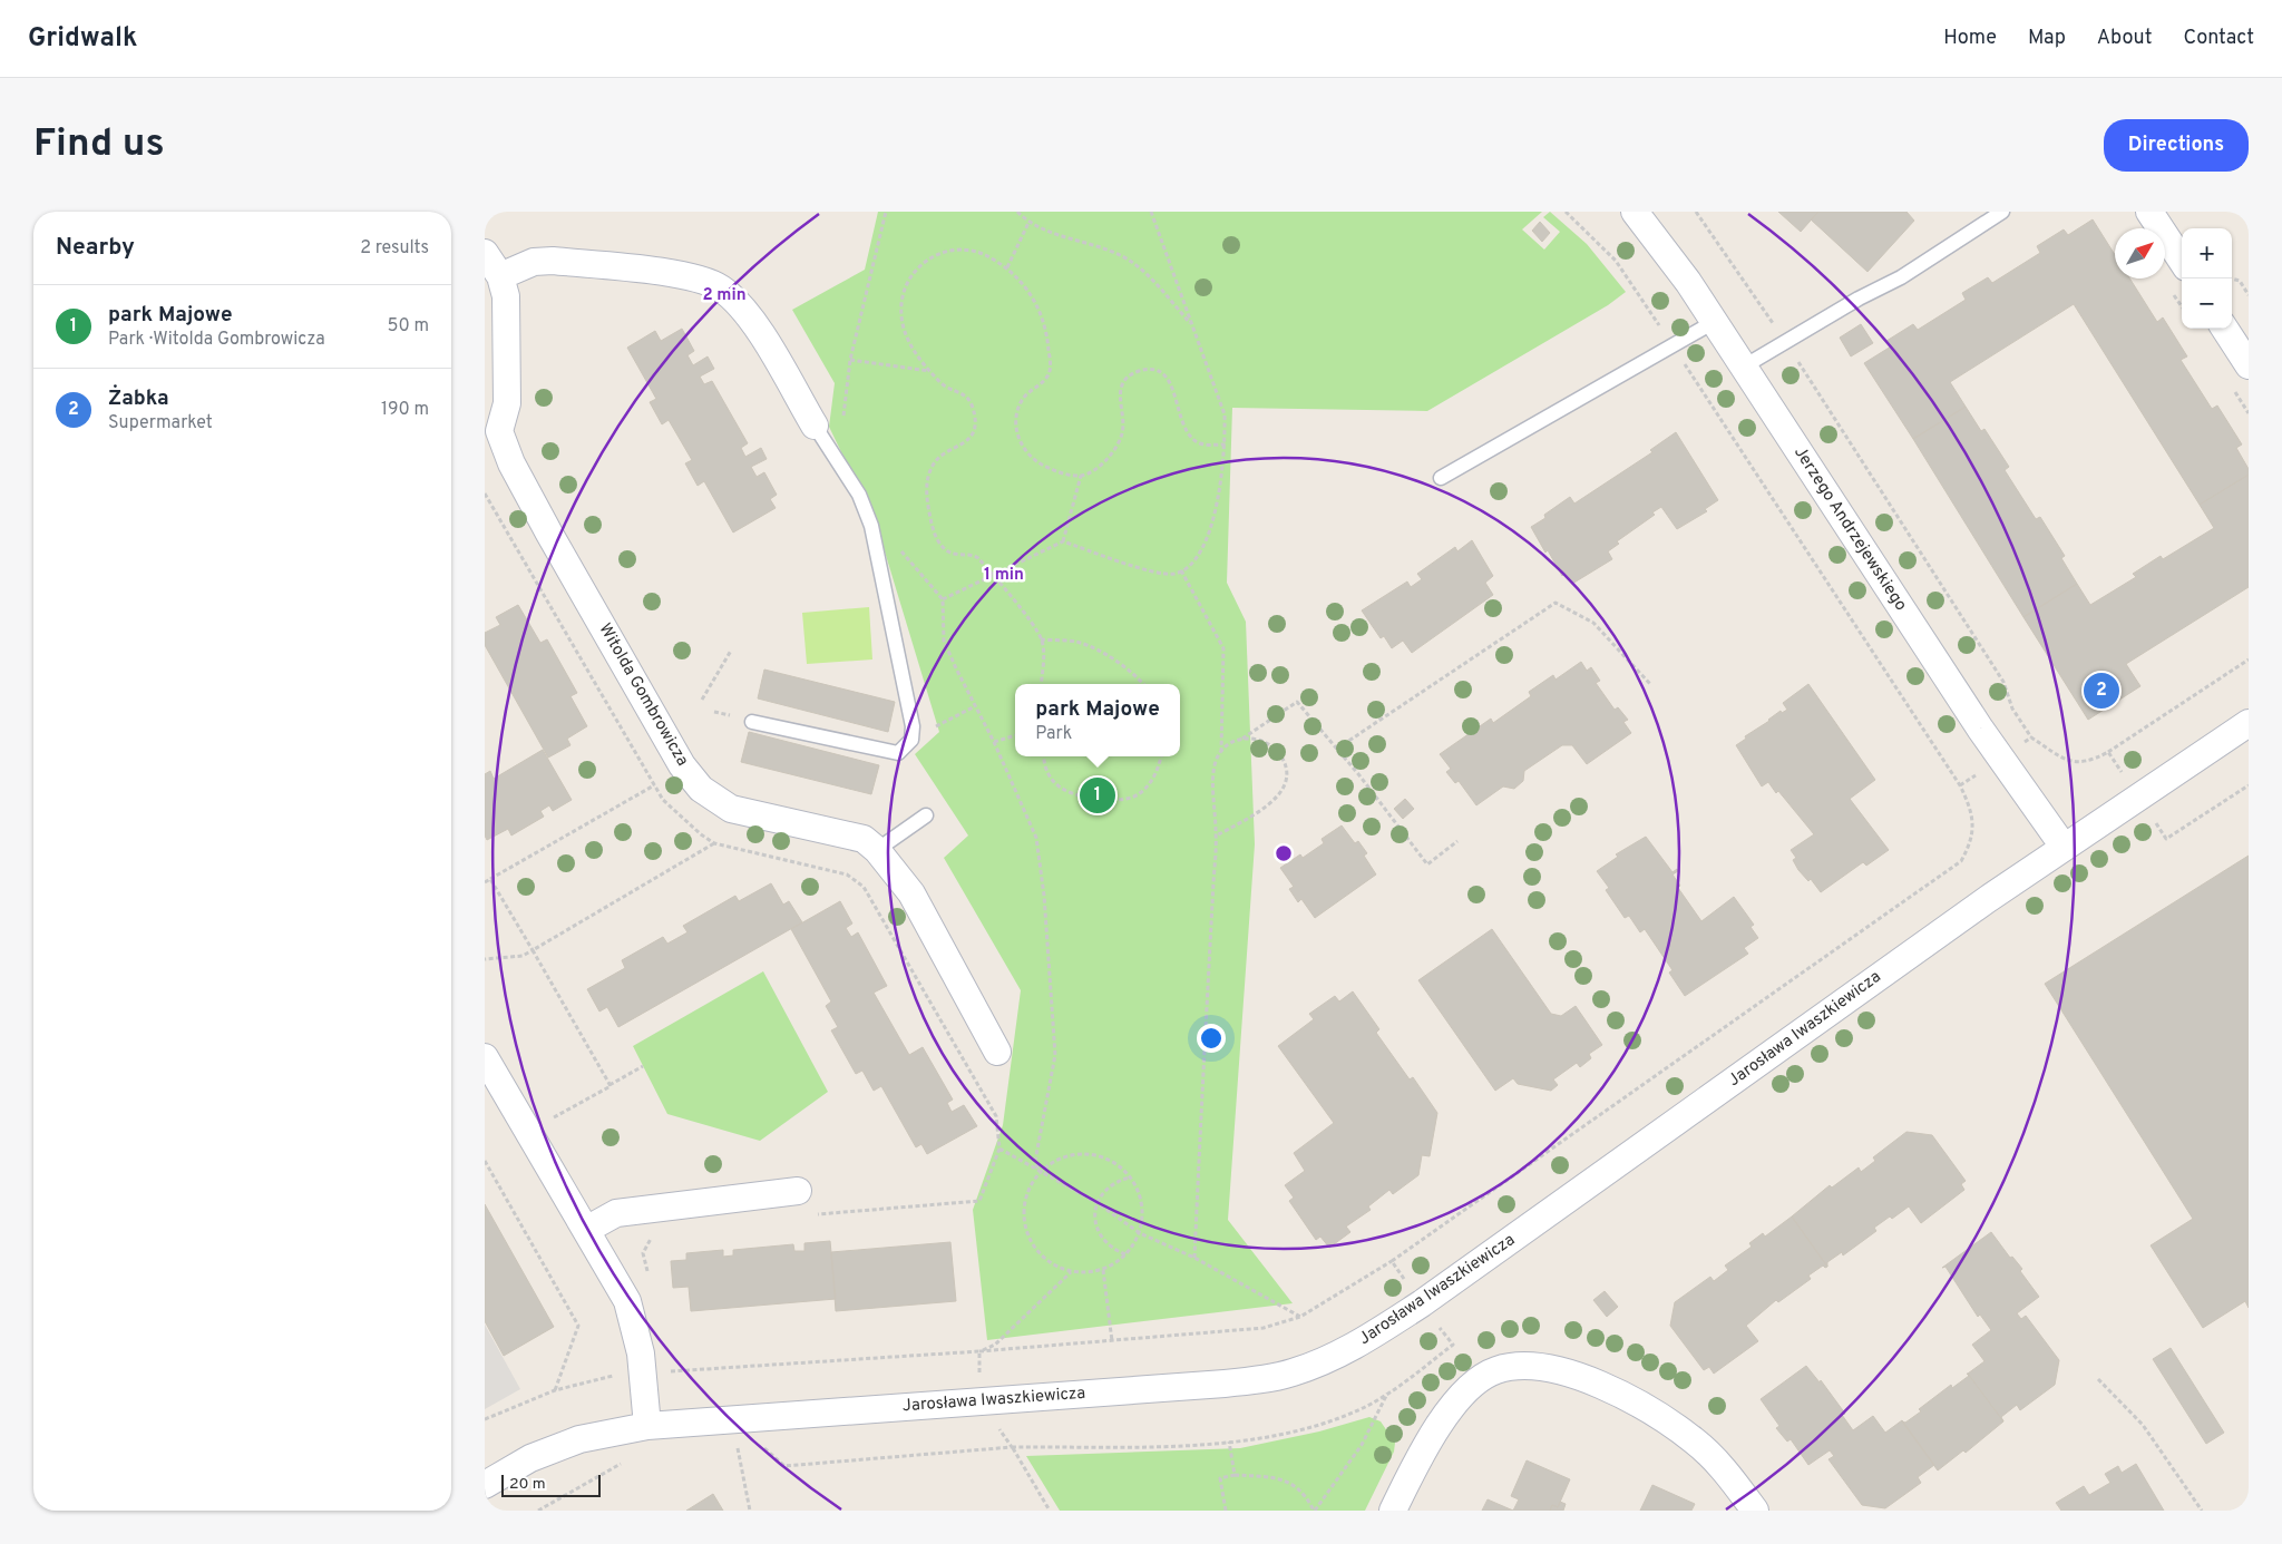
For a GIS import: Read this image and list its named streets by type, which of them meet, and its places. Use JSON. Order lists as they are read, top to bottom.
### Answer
{
  "streets": {
    "street": ["Jerzego Andrzejewskiego", "Witolda Gombrowicza", "Jarosława Iwaszkiewicza"]
  },
  "crossings": [
    ["Jerzego Andrzejewskiego", "Jarosława Iwaszkiewicza"]
  ],
  "scale_bar": "20 m",
  "north": "top right",
  "page": {
    "header": "Gridwalk",
    "nav": [
      "Home",
      "Map",
      "About",
      "Contact"
    ],
    "buttons": "Directions",
    "title": "Find us",
    "heading": ["Nearby", "2 results"],
    "map_buttons": ["+", "−"],
    "list": [
      {
        "mark": "1",
        "name": "park Majowe",
        "note": "Park · Witolda Gombrowicza",
        "value": "50 m"
      },
      {
        "mark": "2",
        "name": "Żabka",
        "note": "Supermarket",
        "value": "190 m"
      }
    ],
    "pins": ["2", "1"],
    "popup": ["park Majowe", "Park"],
    "scale": "20 m"
  },
  "rings": ["2 min", "1 min"]
}
